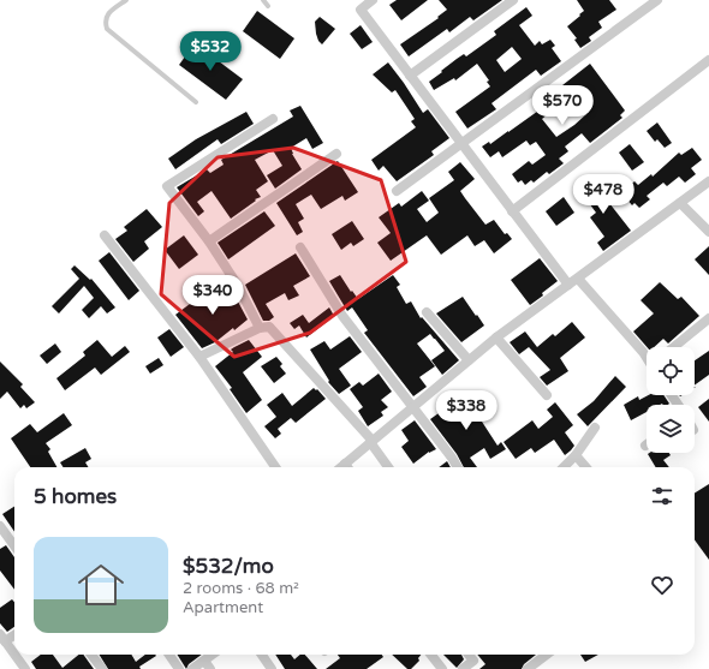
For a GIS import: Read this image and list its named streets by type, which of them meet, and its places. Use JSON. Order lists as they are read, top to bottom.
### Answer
{
  "page": {
    "price": [
      "$532",
      "$570",
      "$478",
      "$340",
      "$338"
    ],
    "heading": "5 homes",
    "list": [
      {
        "name": "$532/mo",
        "note": "2 rooms · 68 m² · Apartment"
      }
    ]
  }
}
